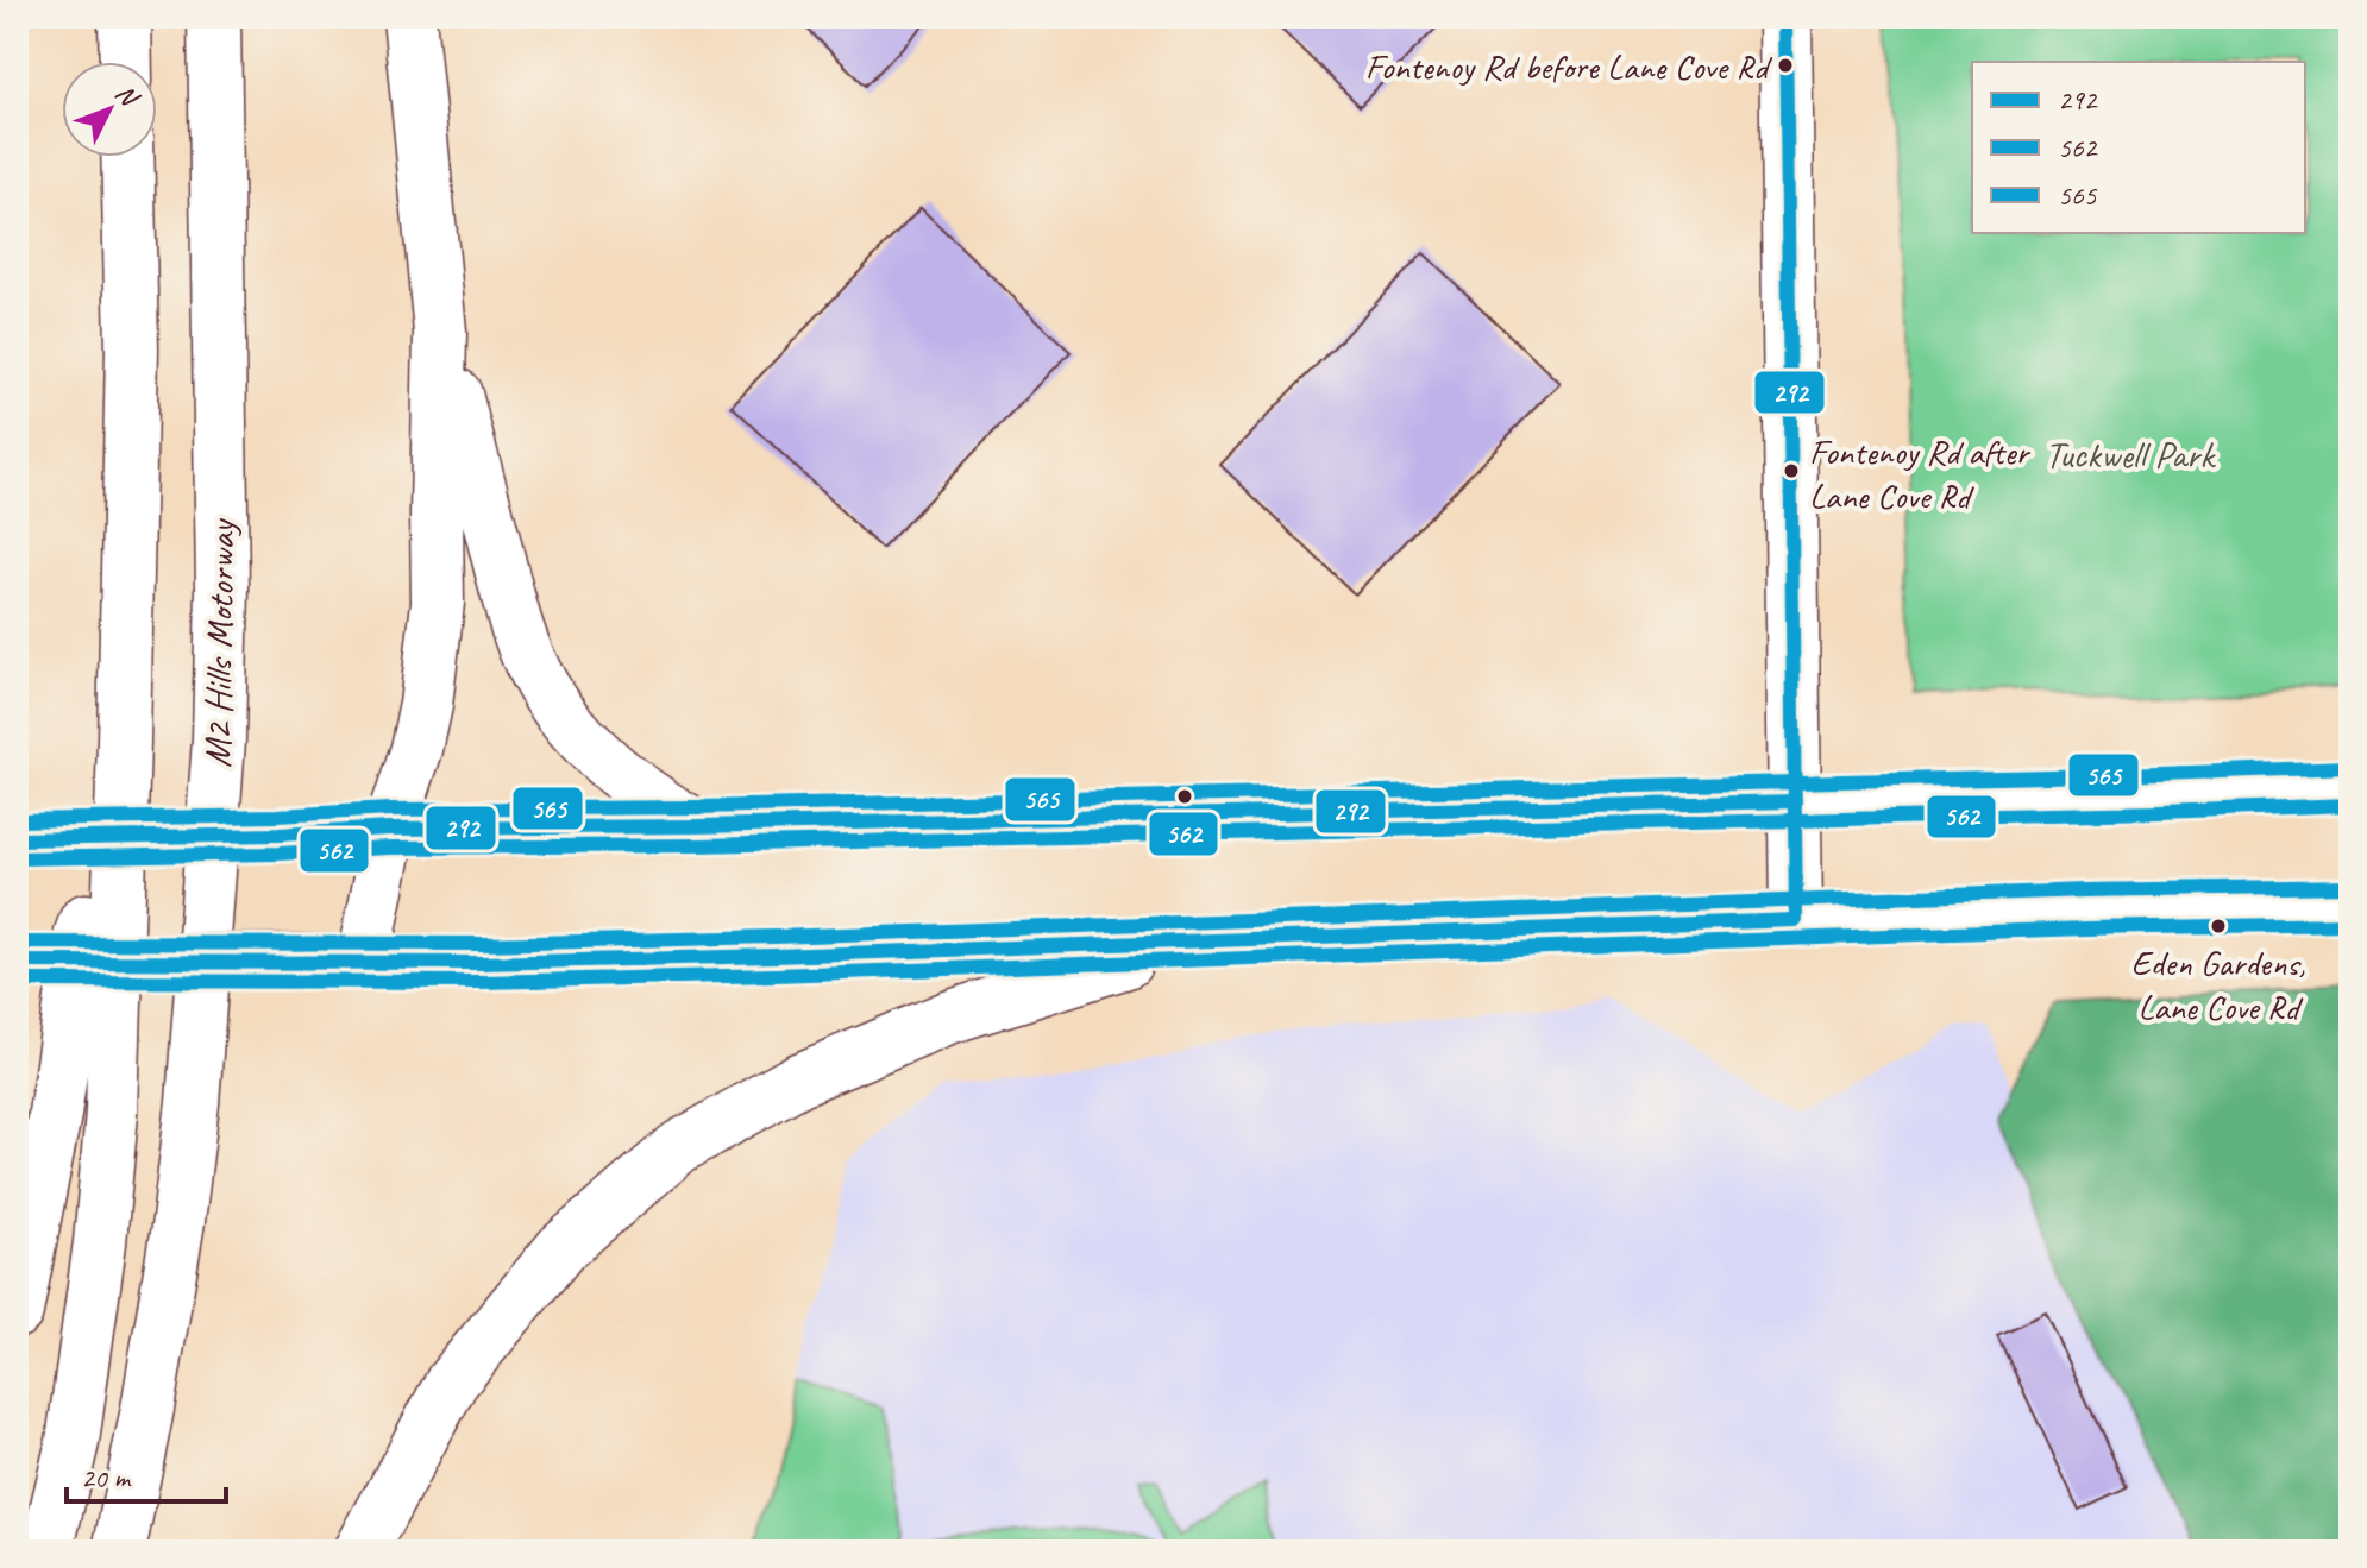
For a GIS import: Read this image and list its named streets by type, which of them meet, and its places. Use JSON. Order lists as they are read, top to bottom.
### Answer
{
  "streets": {
    "main road": ["M2 Hills Motorway"]
  },
  "parks": ["Tuckwell Park"],
  "places": ["Fontenoy Rd before Lane Cove Rd", "Fontenoy Rd after Lane Cove Rd", "Eden Gardens, Lane Cove Rd"],
  "lines": ["transit line 292", "transit line 565", "transit line 562"],
  "legend": ["292", "562", "565"],
  "scale_bar": "20 m",
  "north": "top right"
}
